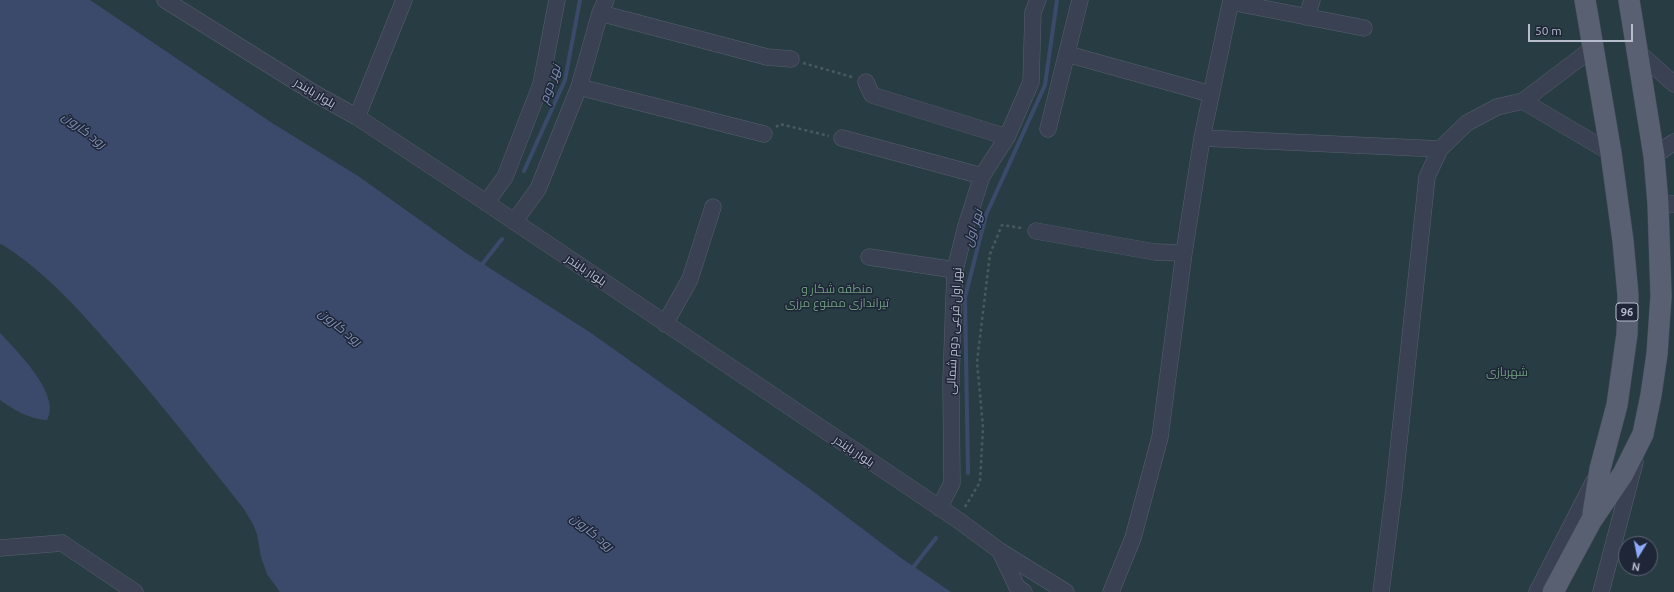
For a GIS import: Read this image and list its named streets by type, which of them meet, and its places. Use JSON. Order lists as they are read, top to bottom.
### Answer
{
  "streets": {
    "main road": ["96"],
    "street": ["بلوار بایندر", "نهر اول فرعی دوم شمالی"]
  },
  "crossings": [
    ["بلوار بایندر", "نهر اول فرعی دوم شمالی"]
  ],
  "water": ["نهر دوم", "رود کارون", "نهر اول"],
  "parks": ["منطقه شکار و تیراندازی ممنوع مرزی", "شهربازی"],
  "scale_bar": "50 m",
  "north": "bottom"
}
